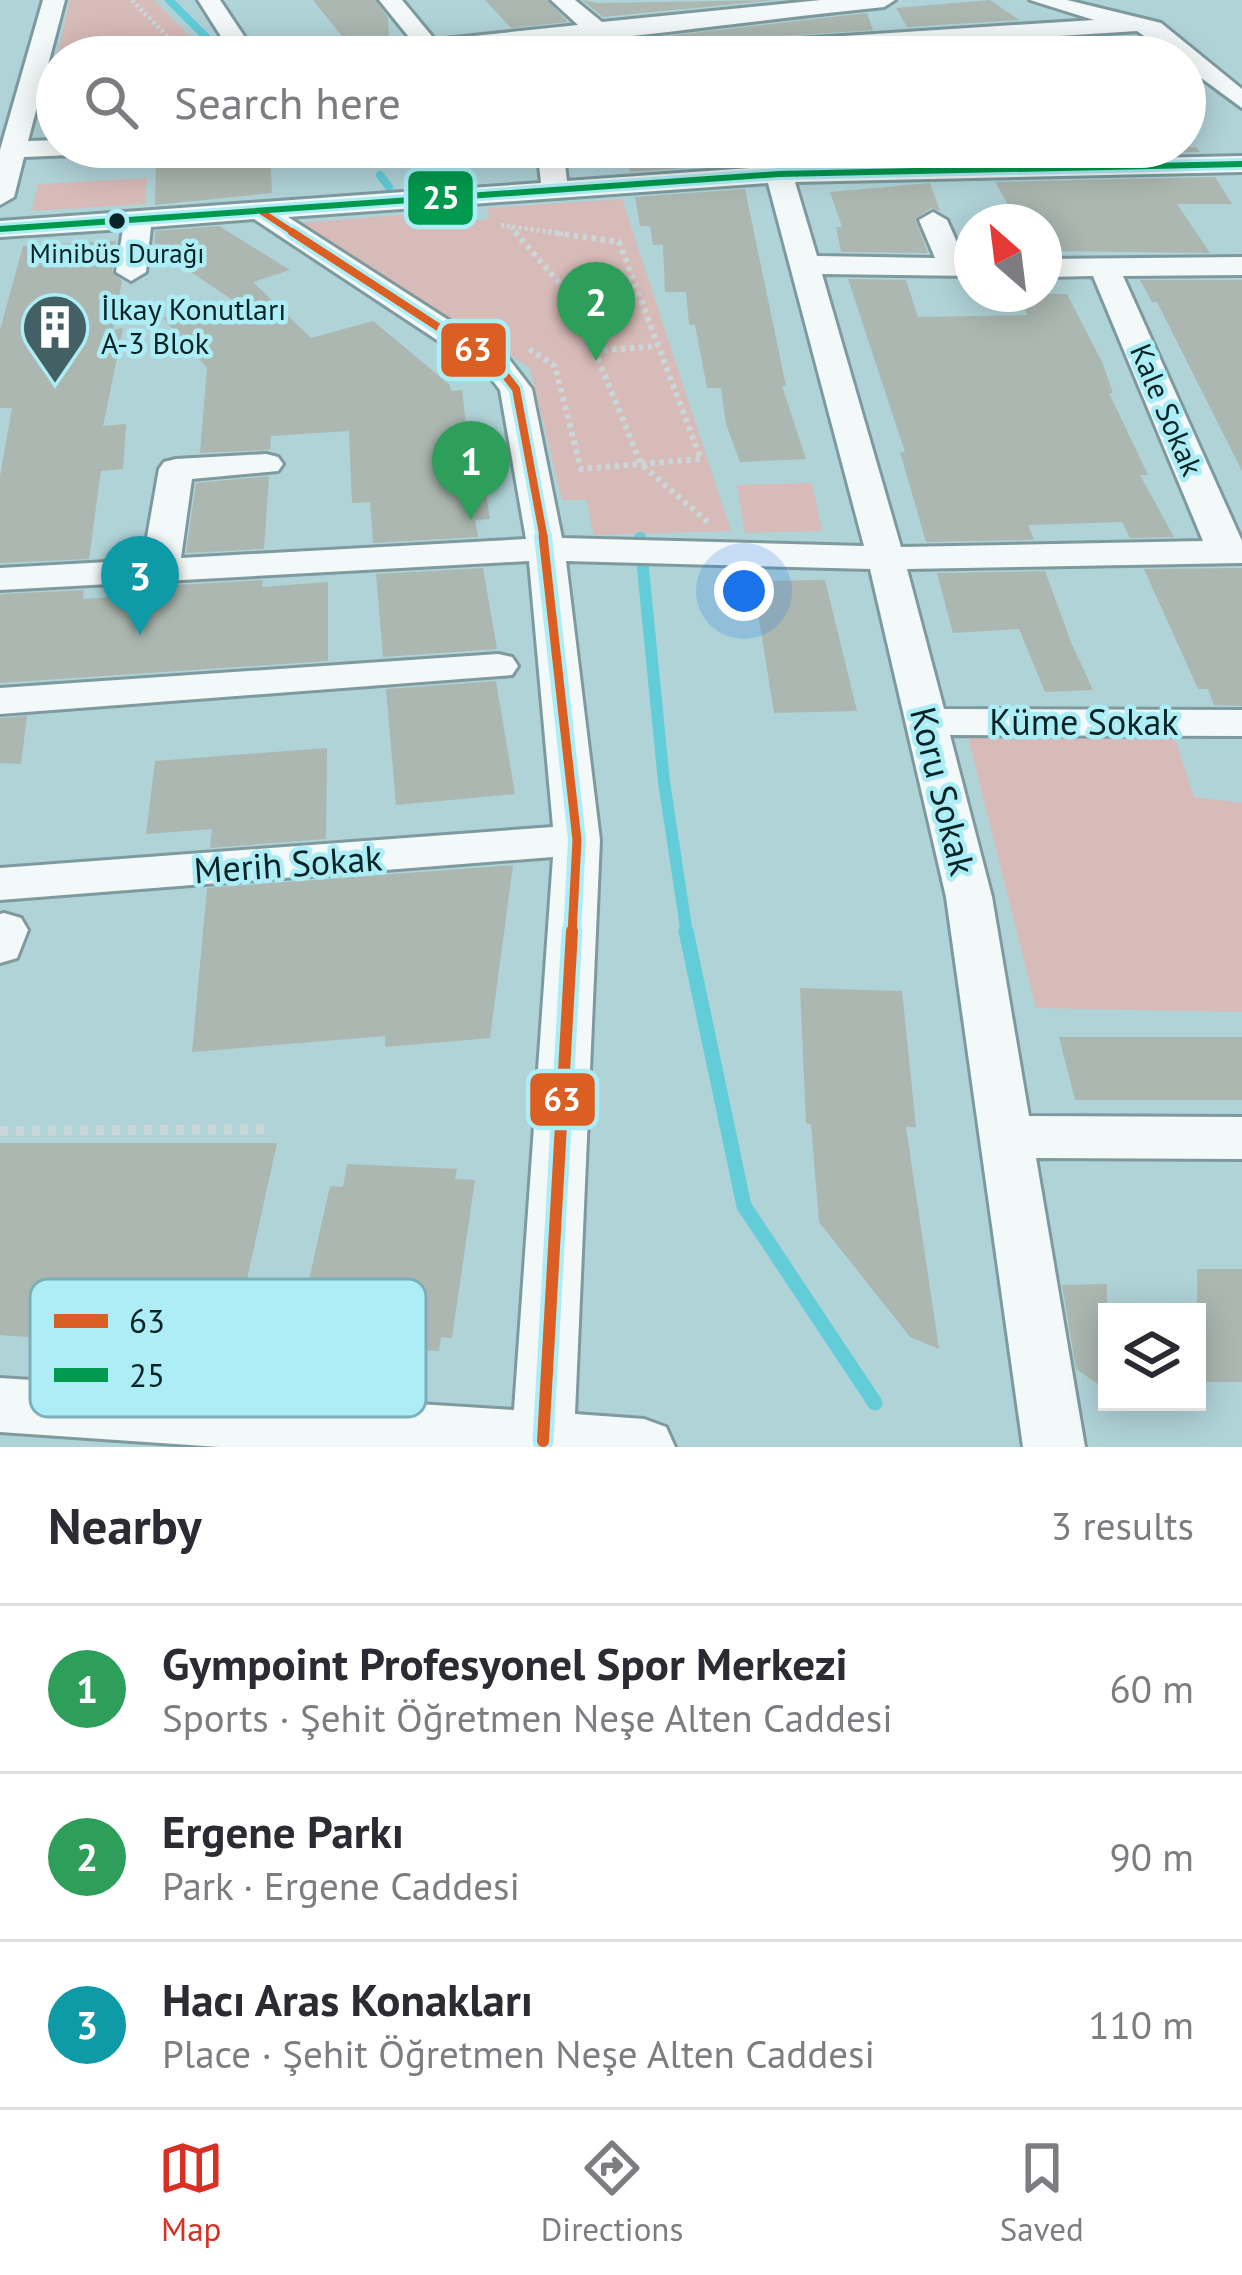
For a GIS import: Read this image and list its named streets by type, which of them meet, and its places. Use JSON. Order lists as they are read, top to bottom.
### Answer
{
  "streets": {
    "street": [
      "Kale Sokak",
      "Küme Sokak",
      "Koru Sokak",
      "Merih Sokak"
    ]
  },
  "crossings": [
    ["Küme Sokak", "Koru Sokak"]
  ],
  "places": {
    "other": ["Minibüs Durağı"],
    "building": ["İlkay Konutları A-3 Blok"]
  },
  "lines": ["transit line 25", "transit line 63"],
  "legend": ["63", "25"],
  "north": "top left",
  "page": {
    "search": "Search here",
    "pins": ["2", "1", "3"],
    "heading": ["Nearby", "3 results"],
    "list": [
      {
        "mark": "1",
        "name": "Gympoint Profesyonel Spor Merkezi",
        "note": "Sports · Şehit Öğretmen Neşe Alten Caddesi",
        "value": "60 m"
      },
      {
        "mark": "2",
        "name": "Ergene Parkı",
        "note": "Park · Ergene Caddesi",
        "value": "90 m"
      },
      {
        "mark": "3",
        "name": "Hacı Aras Konakları",
        "note": "Place · Şehit Öğretmen Neşe Alten Caddesi",
        "value": "110 m"
      }
    ],
    "nav": ["Map", "Directions", "Saved"]
  }
}
